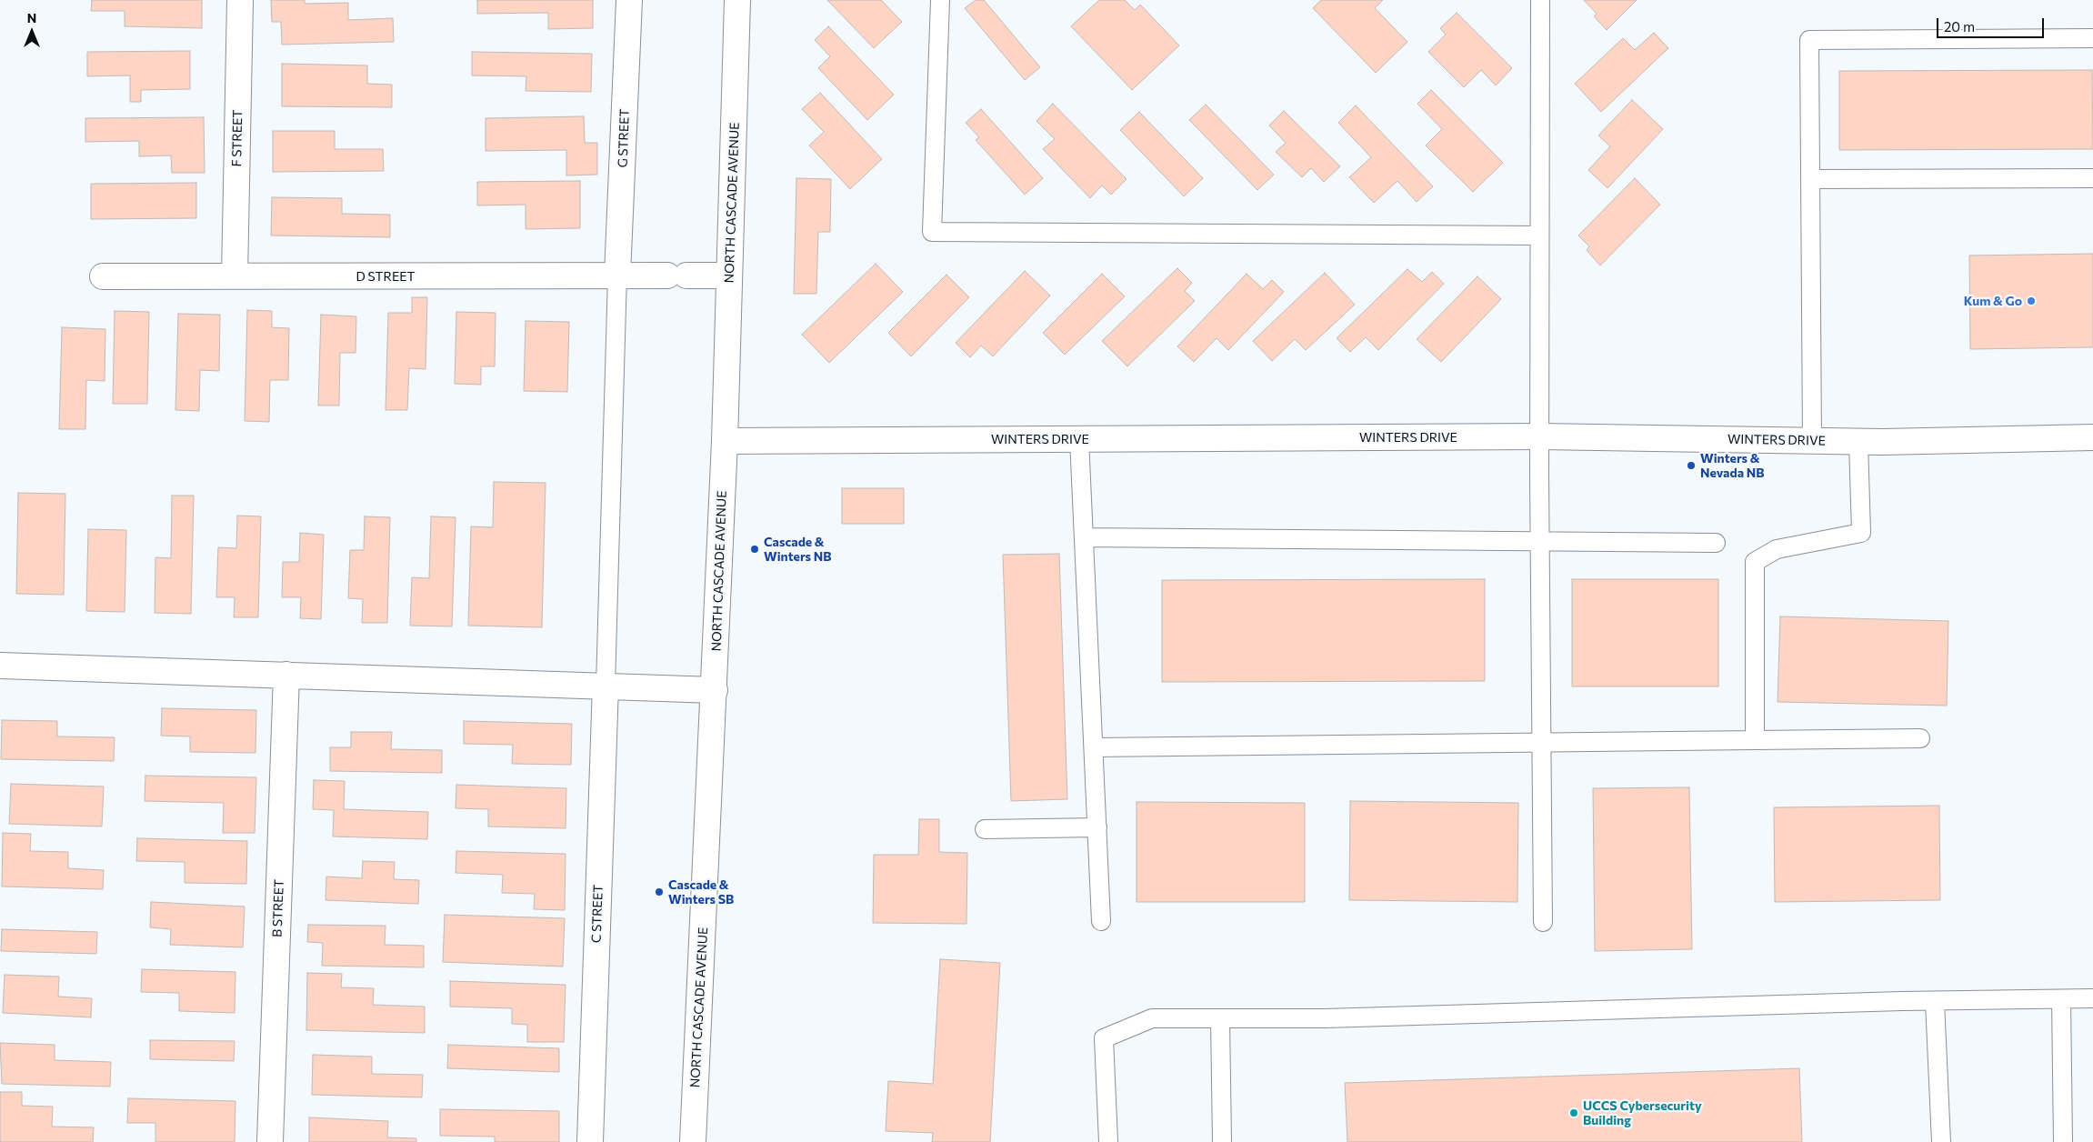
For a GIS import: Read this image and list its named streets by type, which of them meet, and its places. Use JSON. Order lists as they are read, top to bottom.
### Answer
{
  "streets": {
    "street": [
      "F STREET",
      "G STREET",
      "NORTH CASCADE AVENUE",
      "D STREET",
      "WINTERS DRIVE",
      "B STREET",
      "C STREET"
    ]
  },
  "crossings": [
    ["F STREET", "D STREET"],
    ["G STREET", "D STREET"],
    ["NORTH CASCADE AVENUE", "D STREET"],
    ["NORTH CASCADE AVENUE", "WINTERS DRIVE"]
  ],
  "places": [
    "Kum & Go",
    "Winters & Nevada NB",
    "Cascade & Winters NB",
    "Cascade & Winters SB",
    "UCCS Cybersecurity Building"
  ],
  "scale_bar": "20 m",
  "north": "top"
}
